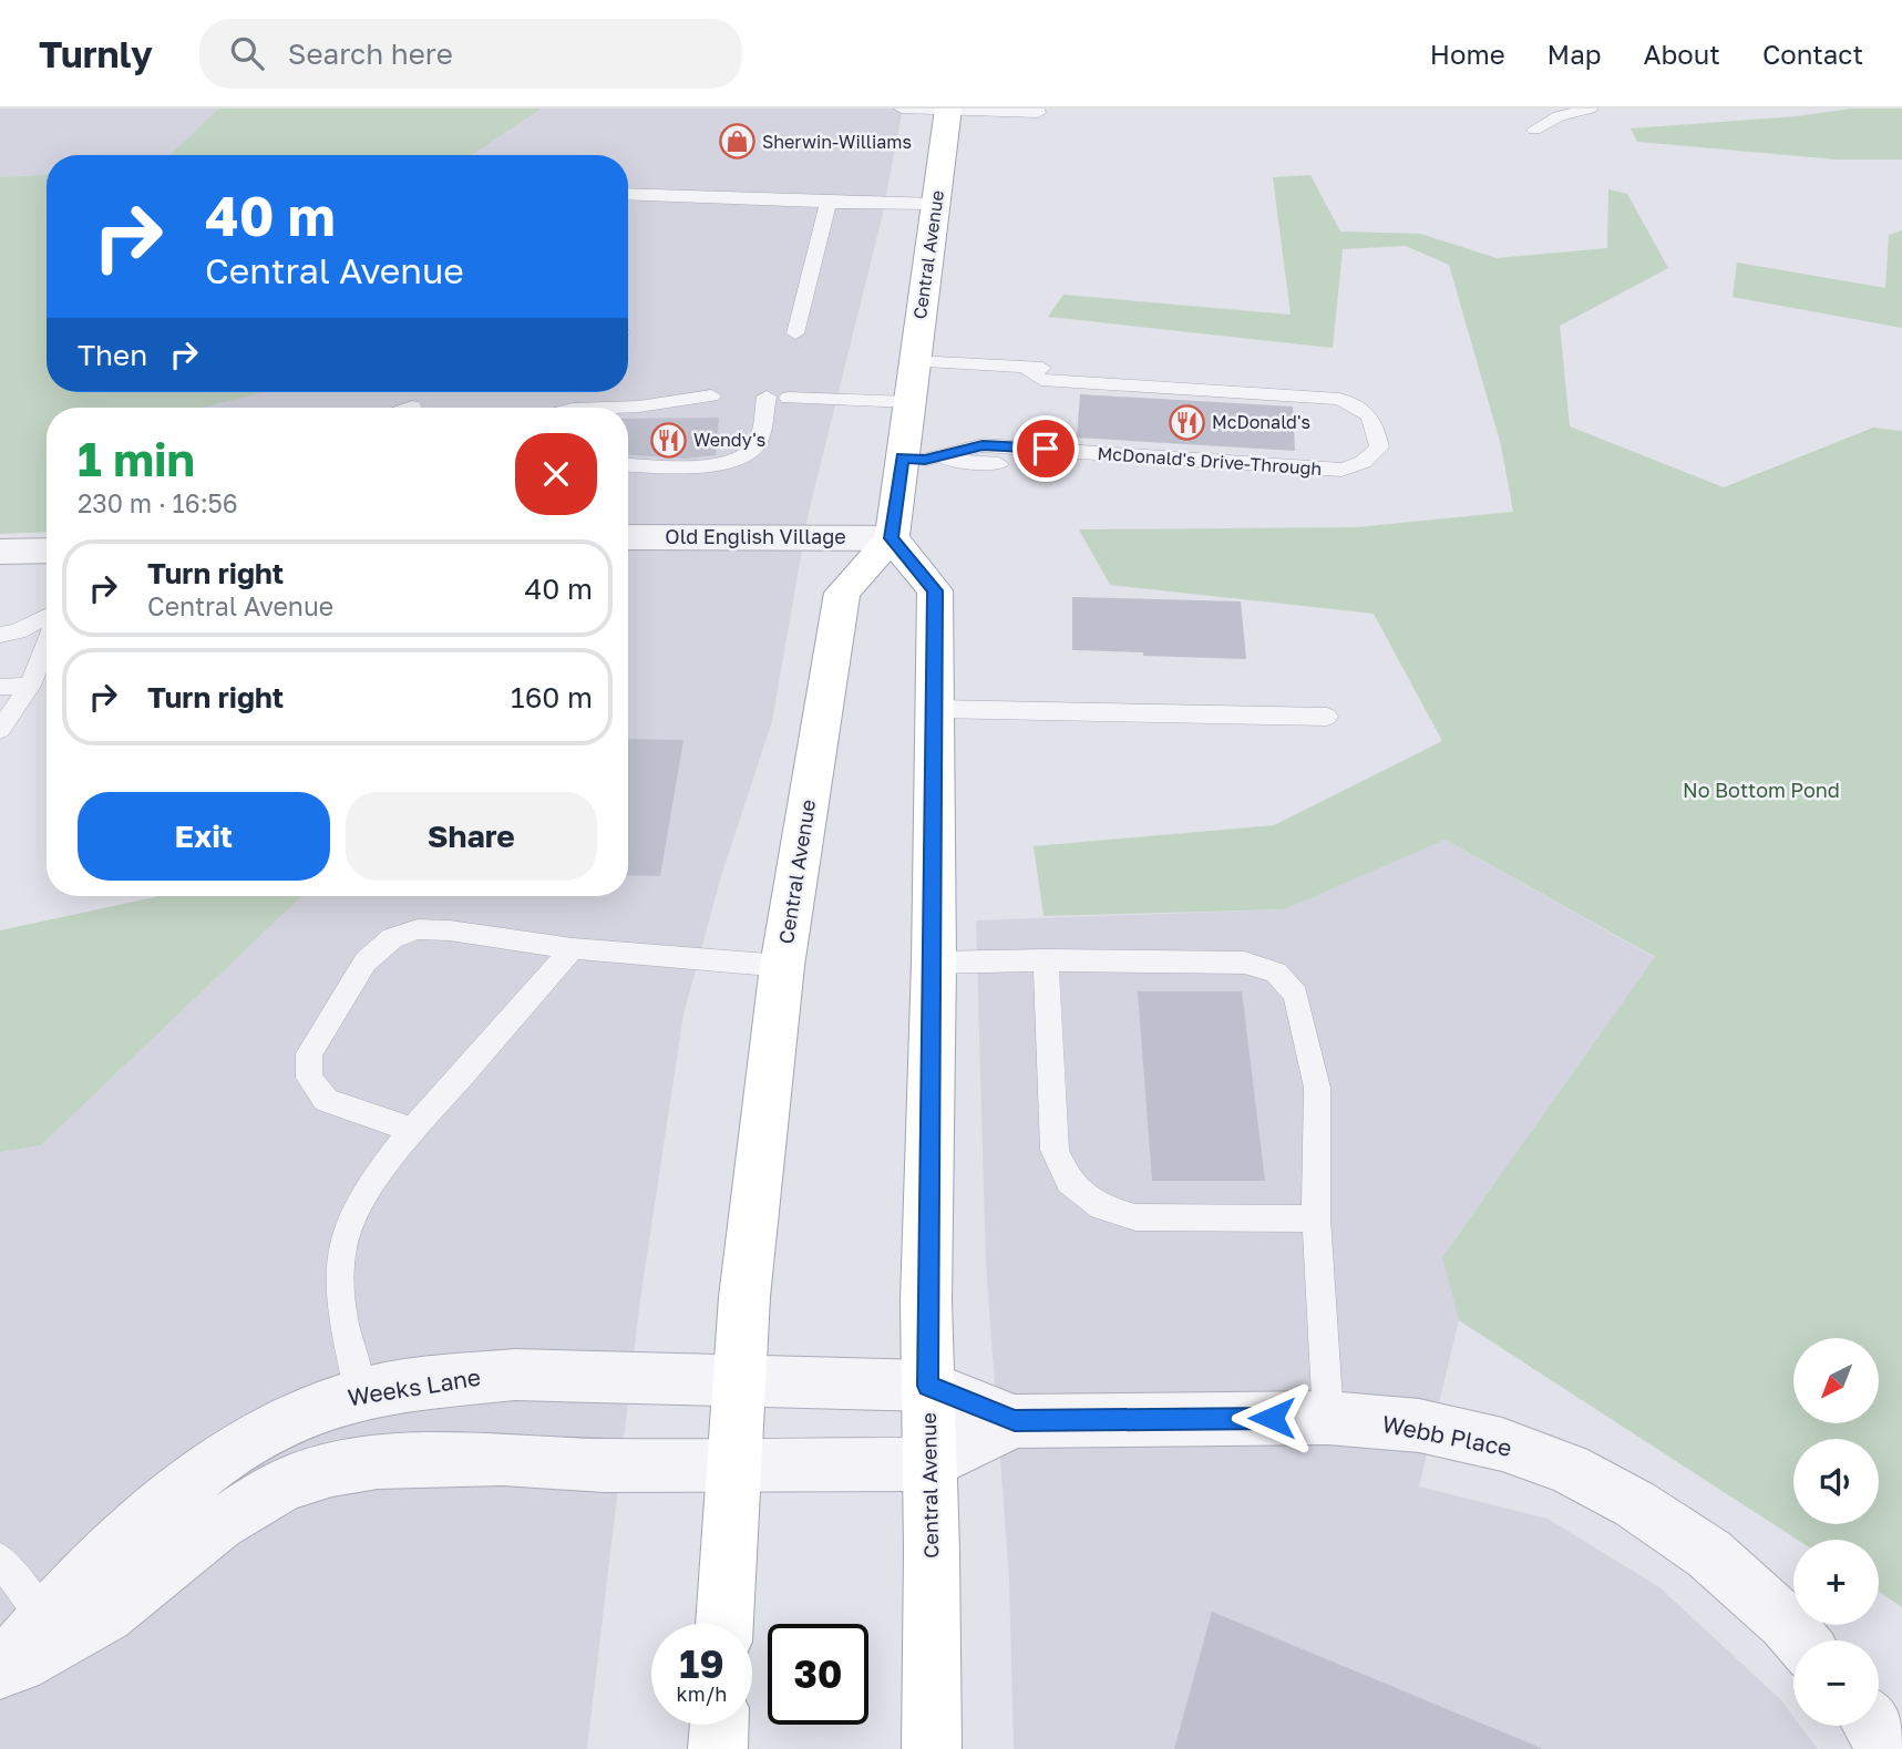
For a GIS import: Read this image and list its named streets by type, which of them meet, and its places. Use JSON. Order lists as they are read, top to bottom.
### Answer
{
  "streets": {
    "main road": ["Central Avenue"],
    "street": ["Old English Village", "Weeks Lane", "Webb Place"],
    "lane": ["McDonald's Drive-Through"]
  },
  "crossings": [
    ["Central Avenue", "McDonald's Drive-Through"],
    ["Central Avenue", "Old English Village"],
    ["Central Avenue", "Weeks Lane"],
    ["Central Avenue", "Webb Place"],
    ["Weeks Lane", "Webb Place"]
  ],
  "parks": ["No Bottom Pond"],
  "places": {
    "shop": ["Sherwin-Williams"],
    "restaurant": ["McDonald's", "Wendy's"]
  },
  "north": "bottom left",
  "page": {
    "header": "Turnly",
    "search": "Search here",
    "nav": [
      "Home",
      "Map",
      "About",
      "Contact"
    ],
    "turn": ["40 m", "Central Avenue"],
    "then": "Then",
    "heading": ["1 min", "230 m · 16:56"],
    "list": [
      {
        "name": "Turn right",
        "note": "Central Avenue",
        "value": "40 m"
      },
      {
        "name": "Turn right",
        "value": "160 m"
      }
    ],
    "buttons": ["Exit", "Share"],
    "map_buttons": ["+", "−"],
    "speed": "19 km/h",
    "limit": "30"
  }
}
